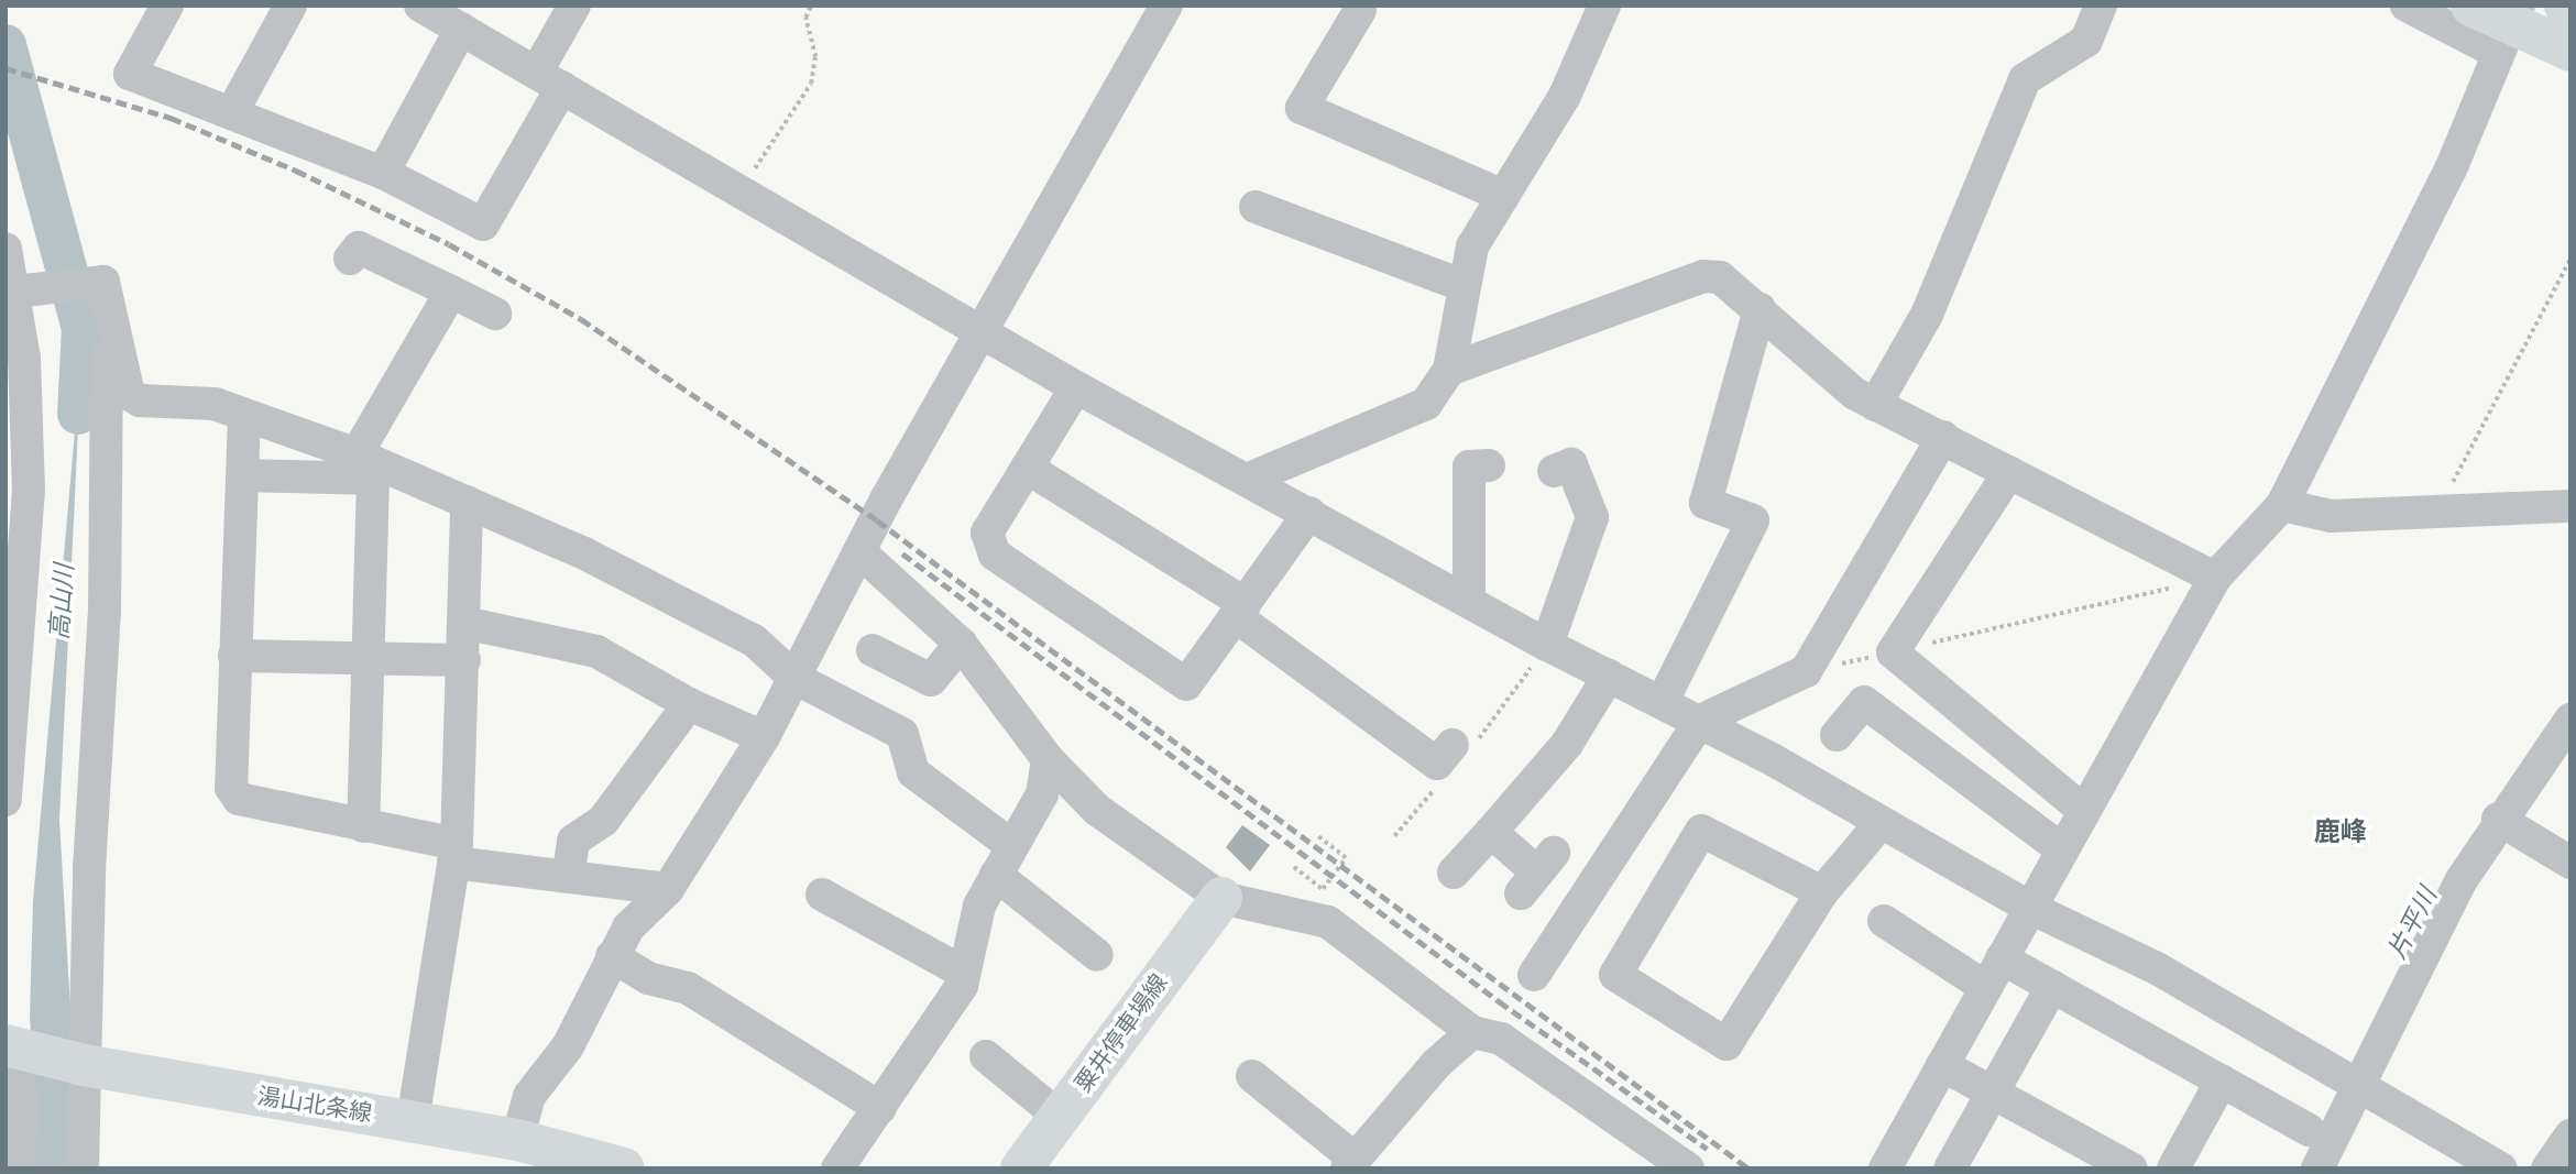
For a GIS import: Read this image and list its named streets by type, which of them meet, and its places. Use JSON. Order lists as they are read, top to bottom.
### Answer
{
  "streets": {
    "main road": ["粟井停車場線", "湯山北条線"]
  },
  "districts": ["鹿峰"],
  "water": ["高山川", "片平川"]
}
